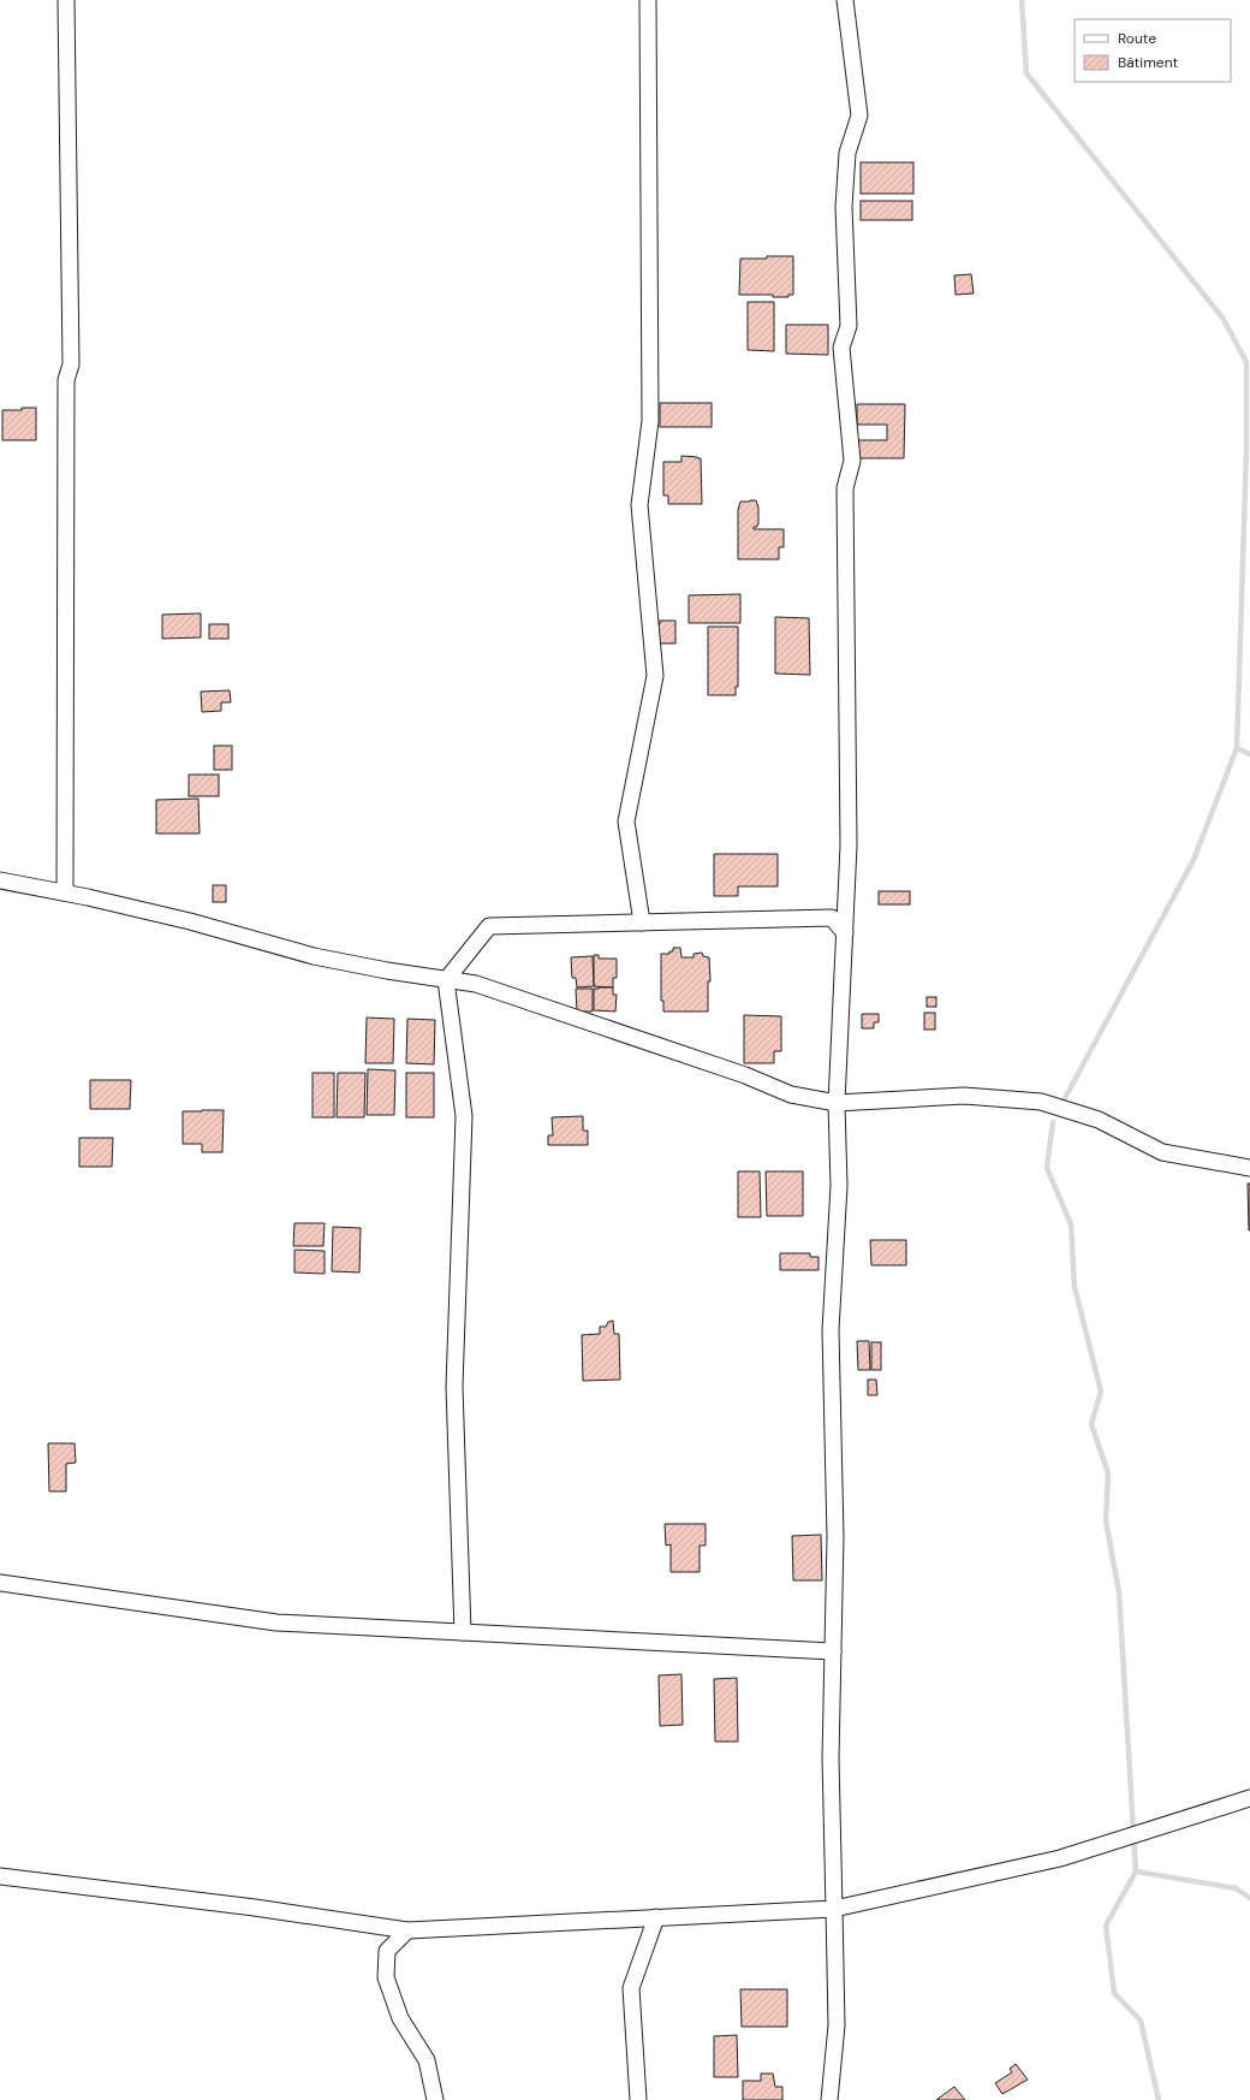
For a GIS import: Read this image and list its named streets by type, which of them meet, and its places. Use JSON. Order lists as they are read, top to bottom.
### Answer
{
  "legend": ["Route", "Bâtiment"]
}
